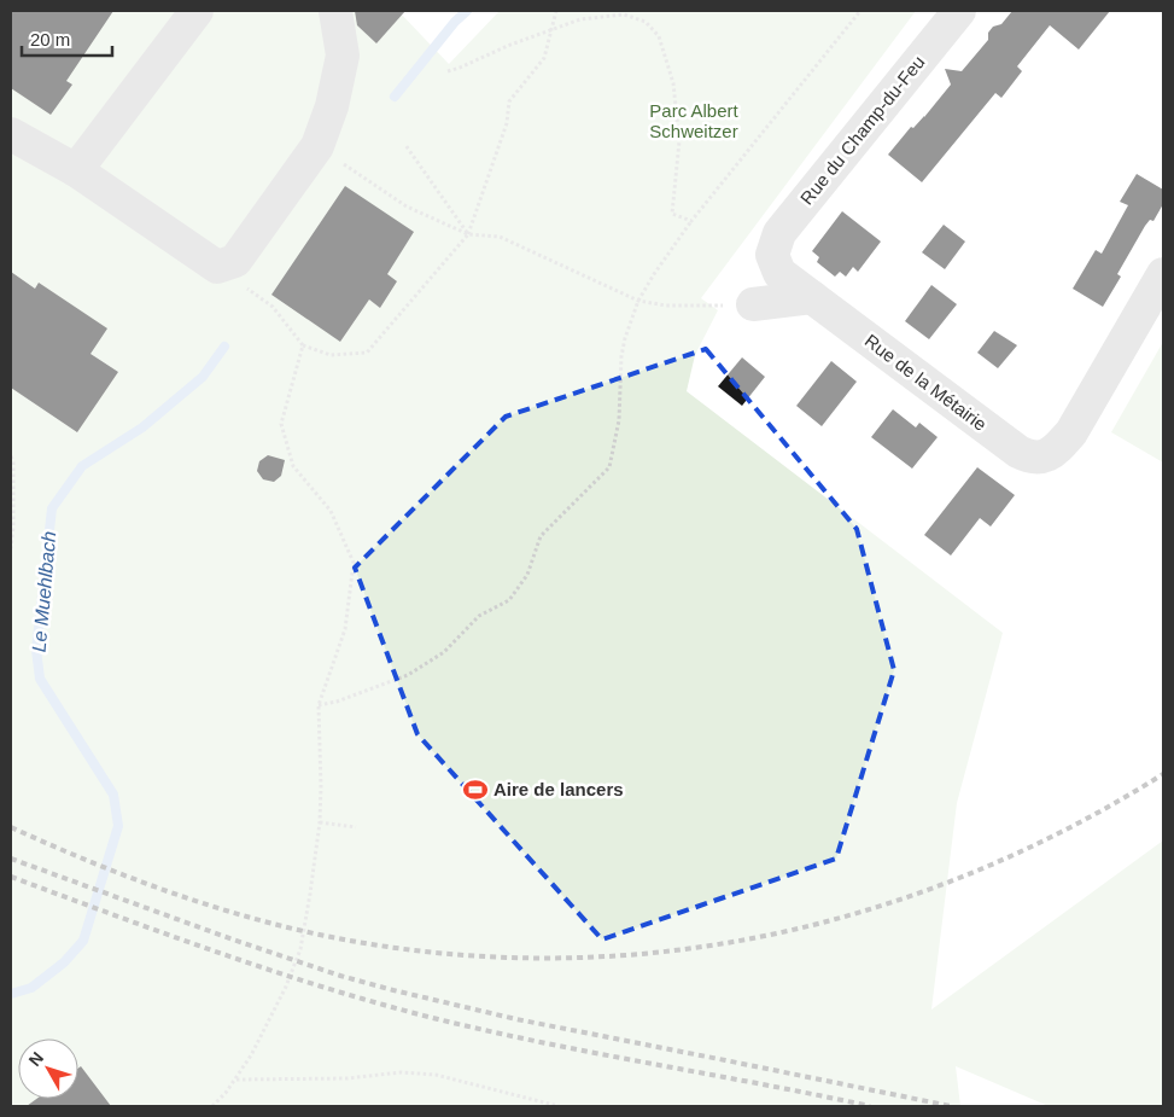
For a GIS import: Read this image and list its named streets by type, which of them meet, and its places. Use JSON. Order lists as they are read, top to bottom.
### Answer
{
  "streets": {
    "street": ["Rue du Champ-du-Feu", "Rue de la Métairie"]
  },
  "crossings": [
    ["Rue du Champ-du-Feu", "Rue de la Métairie"]
  ],
  "water": ["Le Muehlbach"],
  "parks": ["Parc Albert Schweitzer"],
  "places": {
    "sports": ["Aire de lancers"]
  },
  "scale_bar": "20 m",
  "north": "top left"
}
